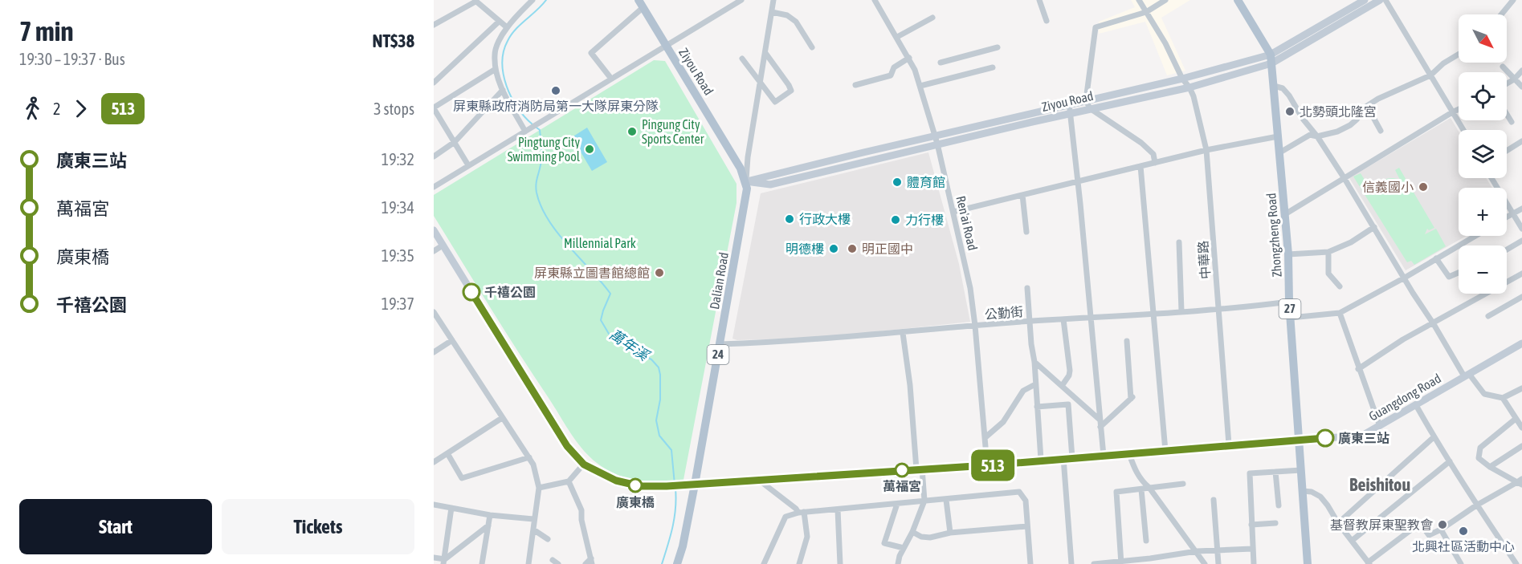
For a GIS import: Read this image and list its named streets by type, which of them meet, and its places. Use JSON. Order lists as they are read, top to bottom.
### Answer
{
  "streets": {
    "main road": [
      "Ziyou Road",
      "Zhongzheng Road",
      "Dalian Road",
      "27",
      "24"
    ],
    "street": [
      "Ren'ai Road",
      "中華路",
      "公勤街",
      "Guangdong Road"
    ]
  },
  "crossings": [
    ["Ziyou Road", "Ren'ai Road"],
    ["Ziyou Road", "Zhongzheng Road"],
    ["Ziyou Road", "中華路"],
    ["Ziyou Road", "Dalian Road"],
    ["Ren'ai Road", "公勤街"],
    ["Ren'ai Road", "Guangdong Road"],
    ["Zhongzheng Road", "公勤街"],
    ["Zhongzheng Road", "Guangdong Road"],
    ["中華路", "公勤街"],
    ["中華路", "Guangdong Road"],
    ["Dalian Road", "公勤街"],
    ["Dalian Road", "Guangdong Road"]
  ],
  "districts": ["Beishitou"],
  "water": ["萬年溪"],
  "parks": ["Millennial Park"],
  "places": [
    "屏東縣政府消防局第一大隊屏東分隊",
    "北勢頭北隆宮",
    "Pingung City Sports Center",
    "Pingtung City Swimming Pool",
    "體育館",
    "信義國小",
    "行政大樓",
    "力行樓",
    "明德樓",
    "明正國中",
    "屏東縣立圖書館總館",
    "千禧公園",
    "廣東三站",
    "萬福宮",
    "廣東橋",
    "基督教屏東聖教會",
    "北興社區活動中心"
  ],
  "lines": ["bus line 513"],
  "north": "bottom right",
  "page": {
    "heading": ["7 min", "19:30 – 19:37 · Bus", "NT$38"],
    "on_map": "513",
    "map_buttons": ["+", "−"],
    "legs": ["2", "513", "3 stops"],
    "list": [
      {
        "name": "廣東三站",
        "value": "19:32"
      },
      {
        "name": "萬福宮",
        "value": "19:34"
      },
      {
        "name": "廣東橋",
        "value": "19:35"
      },
      {
        "name": "千禧公園",
        "value": "19:37"
      }
    ],
    "buttons": ["Start", "Tickets"]
  }
}
